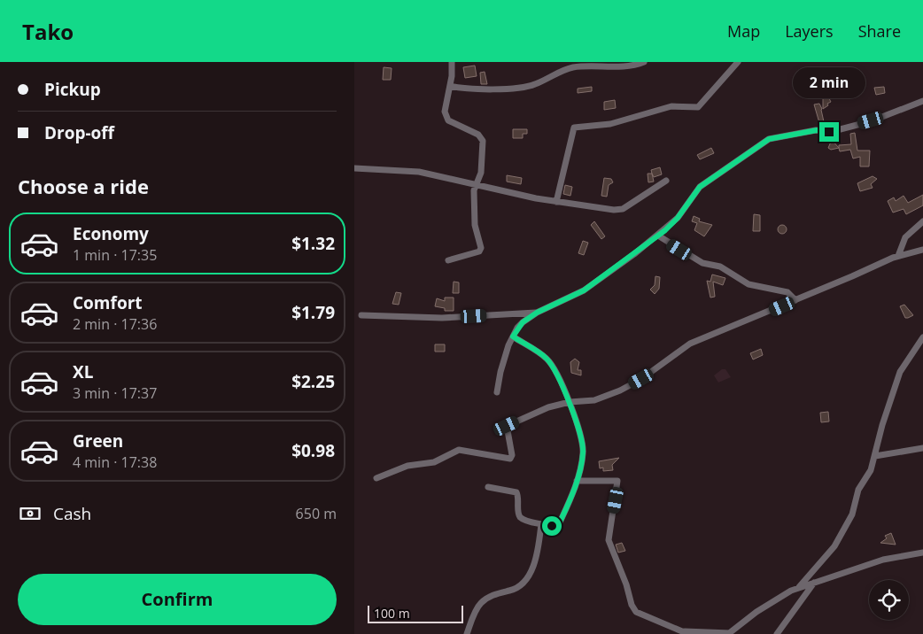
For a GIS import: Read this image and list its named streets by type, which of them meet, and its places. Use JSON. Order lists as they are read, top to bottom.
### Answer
{
  "scale_bar": "100 m",
  "page": {
    "header": "Tako",
    "nav": ["Map", "Layers", "Share"],
    "banner": ["Pickup", "Drop-off"],
    "bubble": "2 min",
    "heading": "Choose a ride",
    "list": [
      {
        "name": "Economy",
        "note": "1 min · 17:35",
        "value": "$1.32"
      },
      {
        "name": "Comfort",
        "note": "2 min · 17:36",
        "value": "$1.79"
      },
      {
        "name": "XL",
        "note": "3 min · 17:37",
        "value": "$2.25"
      },
      {
        "name": "Green",
        "note": "4 min · 17:38",
        "value": "$0.98"
      }
    ],
    "pay": ["Cash", "650 m"],
    "buttons": "Confirm",
    "scale": "100 m"
  }
}
